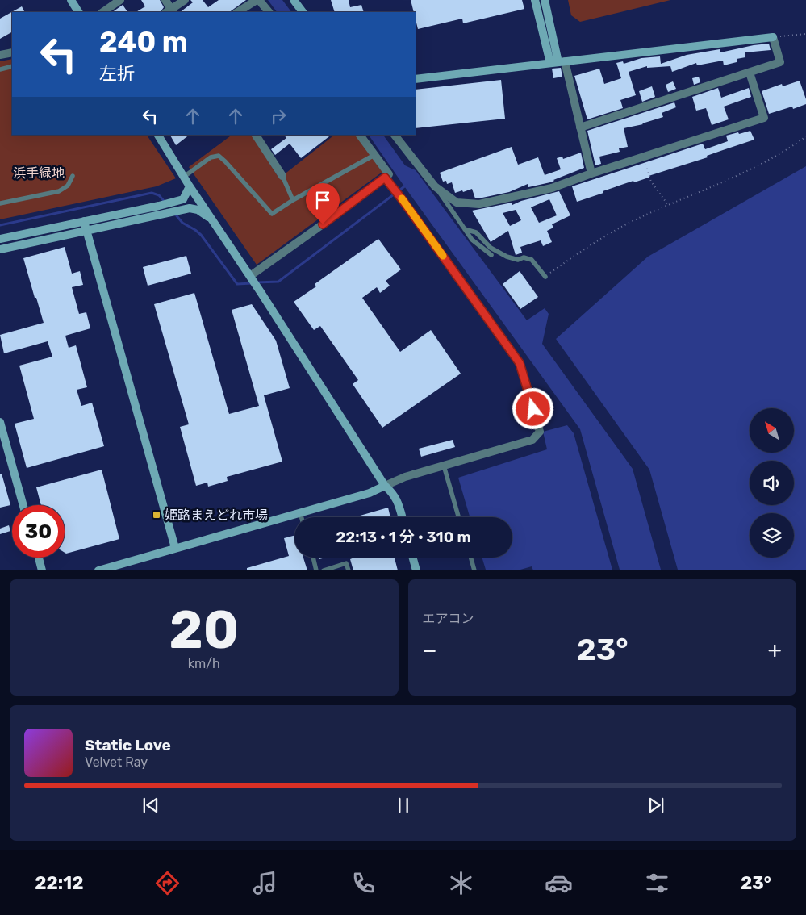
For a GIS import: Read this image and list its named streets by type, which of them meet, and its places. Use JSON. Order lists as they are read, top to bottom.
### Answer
{
  "parks": ["浜手緑地"],
  "places": {
    "transit": ["姫路まえどれ市場"]
  },
  "north": "top left",
  "page": {
    "turn": ["240 m", "左折"],
    "limit": "30",
    "trip": "22:13 · 1 分 · 310 m",
    "tile": [
      ["20", "km/h"],
      "エアコン"
    ],
    "heat": ["−", "23°", "+"],
    "song": ["Static Love", "Velvet Ray"],
    "tabs": ["22:12", "23°"]
  }
}
